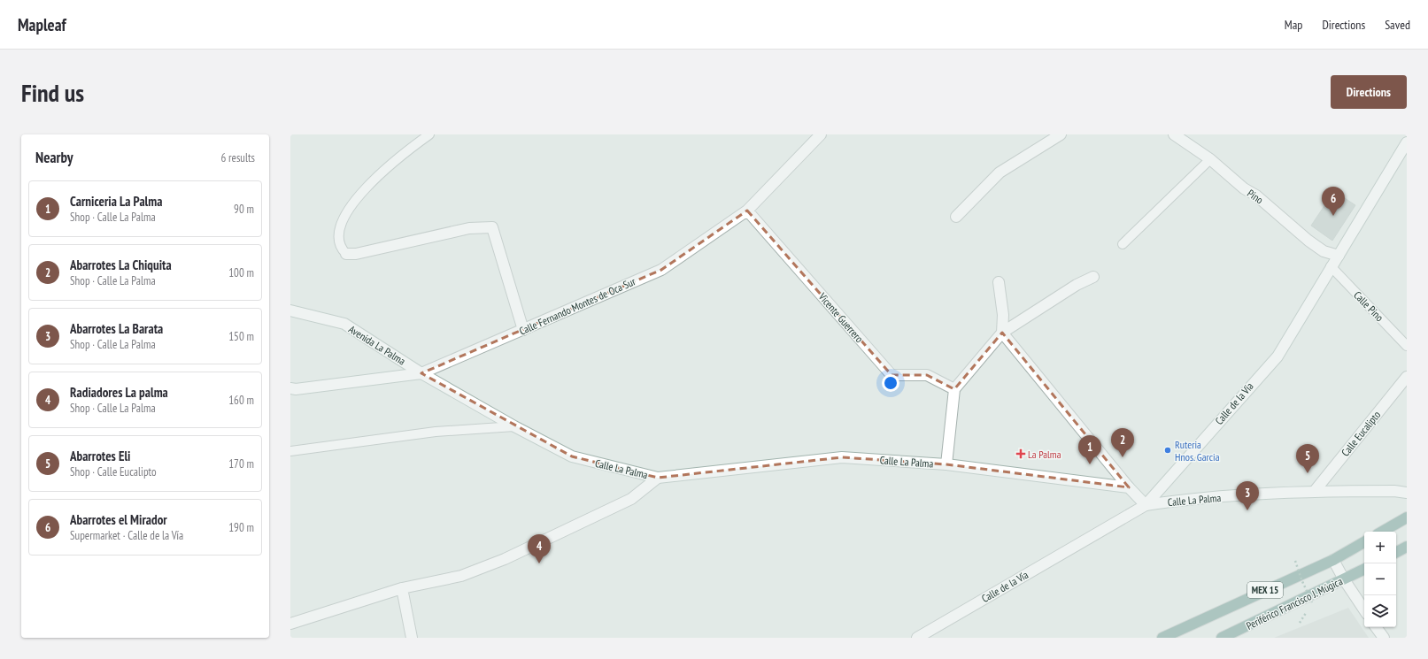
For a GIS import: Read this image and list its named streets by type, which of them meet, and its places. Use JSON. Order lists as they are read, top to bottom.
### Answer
{
  "streets": {
    "main road": ["MEX 15", "Periférico Francisco J. Múgica"],
    "street": [
      "Pino",
      "Calle Fernando Montes de Oca Sur",
      "Vicente Guerrero",
      "Avenida La Palma",
      "Calle de la Vía",
      "Calle Eucalipto",
      "Calle La Palma"
    ],
    "lane": ["Calle Pino"]
  },
  "crossings": [
    ["Pino", "Calle de la Vía"],
    ["Calle Fernando Montes de Oca Sur", "Vicente Guerrero"],
    ["Calle Fernando Montes de Oca Sur", "Avenida La Palma"],
    ["Calle Fernando Montes de Oca Sur", "Calle La Palma"],
    ["Calle Pino", "Calle de la Vía"],
    ["Avenida La Palma", "Calle La Palma"],
    ["Calle de la Vía", "Calle La Palma"],
    ["Calle Eucalipto", "Calle La Palma"]
  ],
  "places": {
    "other": ["Ruteria Hnos. Garcia"],
    "health": ["La Palma"]
  },
  "page": {
    "header": "Mapleaf",
    "nav": ["Map", "Directions", "Saved"],
    "buttons": "Directions",
    "title": "Find us",
    "heading": ["Nearby", "6 results"],
    "list": [
      {
        "mark": "1",
        "name": "Carniceria La Palma",
        "note": "Shop · Calle La Palma",
        "value": "90 m"
      },
      {
        "mark": "2",
        "name": "Abarrotes La Chiquita",
        "note": "Shop · Calle La Palma",
        "value": "100 m"
      },
      {
        "mark": "3",
        "name": "Abarrotes La Barata",
        "note": "Shop · Calle La Palma",
        "value": "150 m"
      },
      {
        "mark": "4",
        "name": "Radiadores La palma",
        "note": "Shop · Calle La Palma",
        "value": "160 m"
      },
      {
        "mark": "5",
        "name": "Abarrotes Eli",
        "note": "Shop · Calle Eucalipto",
        "value": "170 m"
      },
      {
        "mark": "6",
        "name": "Abarrotes el Mirador",
        "note": "Supermarket · Calle de la Vía",
        "value": "190 m"
      }
    ],
    "pins": [
      "6",
      "2",
      "1",
      "5",
      "3",
      "4"
    ],
    "map_buttons": ["+", "−"]
  }
}
